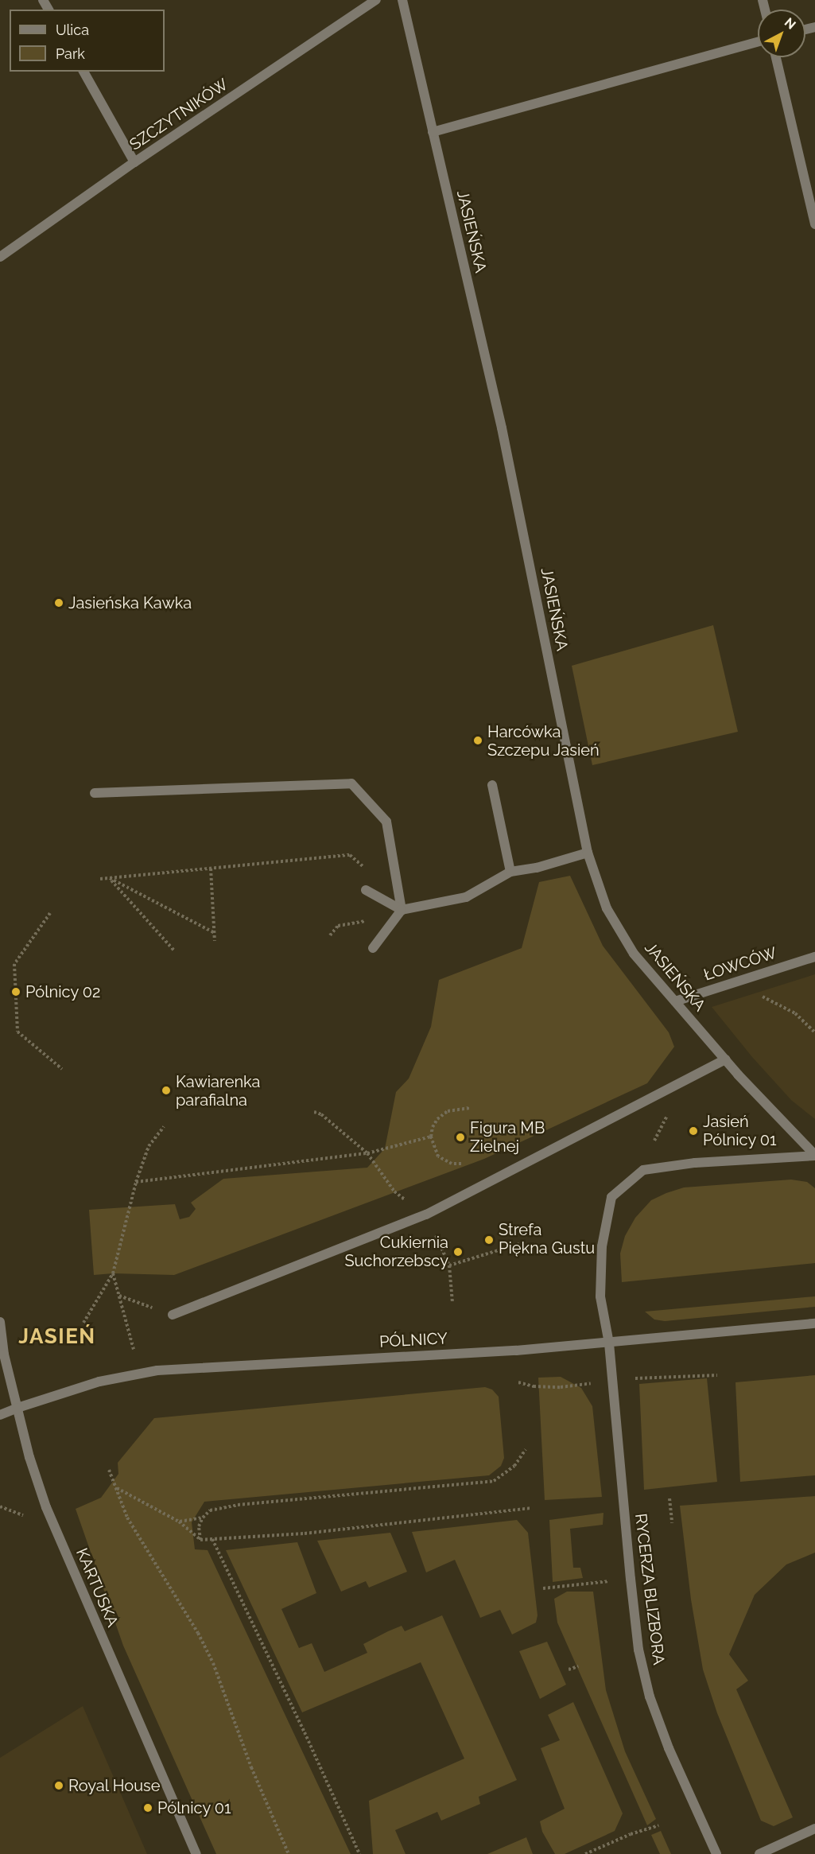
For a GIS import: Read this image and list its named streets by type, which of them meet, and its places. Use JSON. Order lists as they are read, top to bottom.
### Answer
{
  "streets": {
    "street": [
      "SZCZYTNIKÓW",
      "JASIEŃSKA",
      "ŁOWCÓW",
      "PÓLNICY",
      "KARTUSKA",
      "RYCERZA BLIZBORA"
    ]
  },
  "crossings": [
    ["JASIEŃSKA", "ŁOWCÓW"],
    ["JASIEŃSKA", "RYCERZA BLIZBORA"],
    ["PÓLNICY", "KARTUSKA"],
    ["PÓLNICY", "RYCERZA BLIZBORA"]
  ],
  "districts": ["JASIEŃ"],
  "places": [
    "Jasieńska Kawka",
    "Harcówka Szczepu Jasień",
    "Pólnicy 02",
    "Kawiarenka parafialna",
    "Jasień Pólnicy 01",
    "Figura MB Zielnej",
    "Strefa Piękna Gustu",
    "Cukiernia Suchorzebscy",
    "Royal House",
    "Pólnicy 01"
  ],
  "legend": ["Ulica", "Park"],
  "north": "top right"
}
